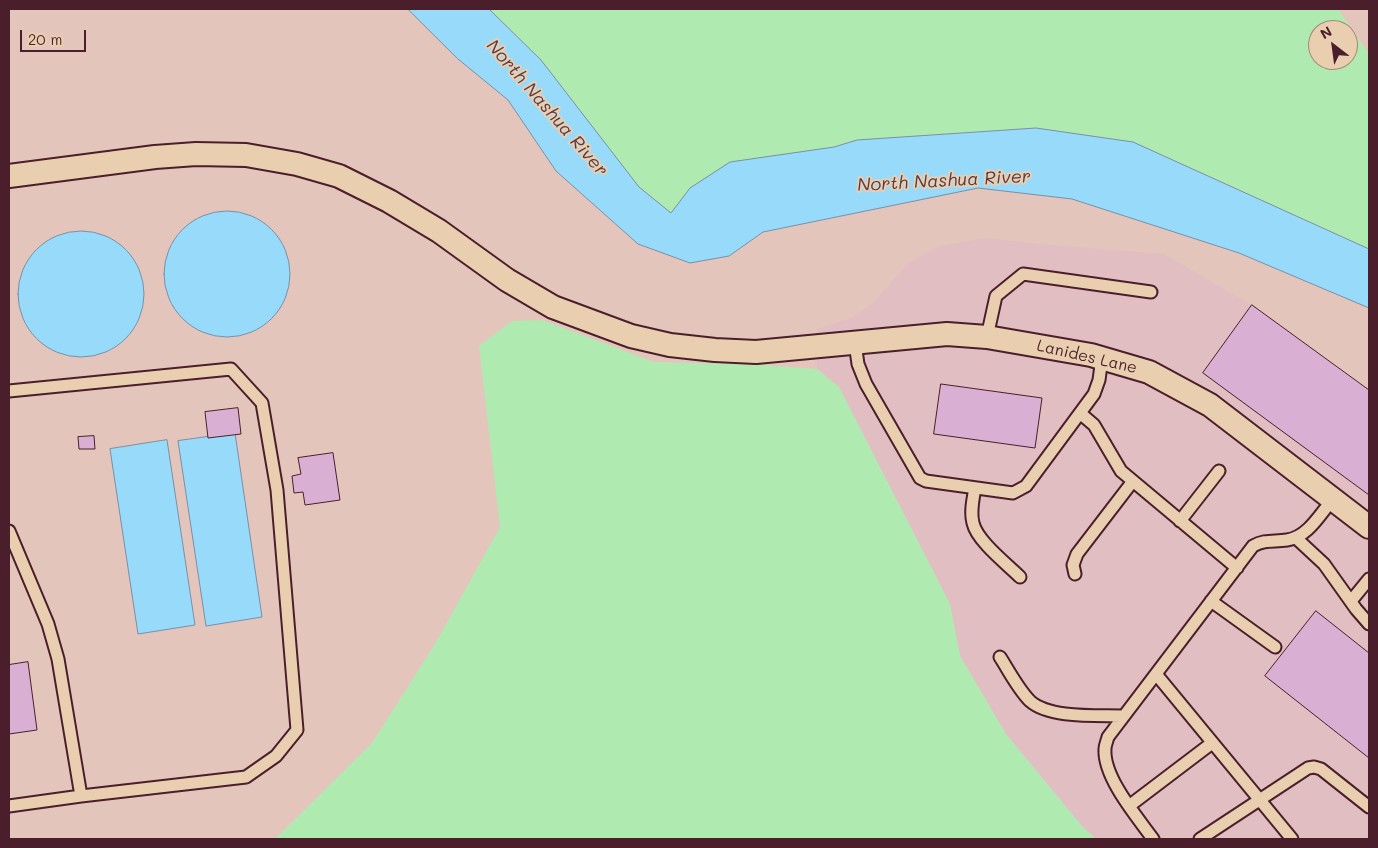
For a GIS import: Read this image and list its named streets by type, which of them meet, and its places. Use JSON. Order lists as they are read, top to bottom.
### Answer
{
  "streets": {
    "street": ["Lanides Lane"]
  },
  "water": ["North Nashua River"],
  "scale_bar": "20 m",
  "north": "top left"
}
